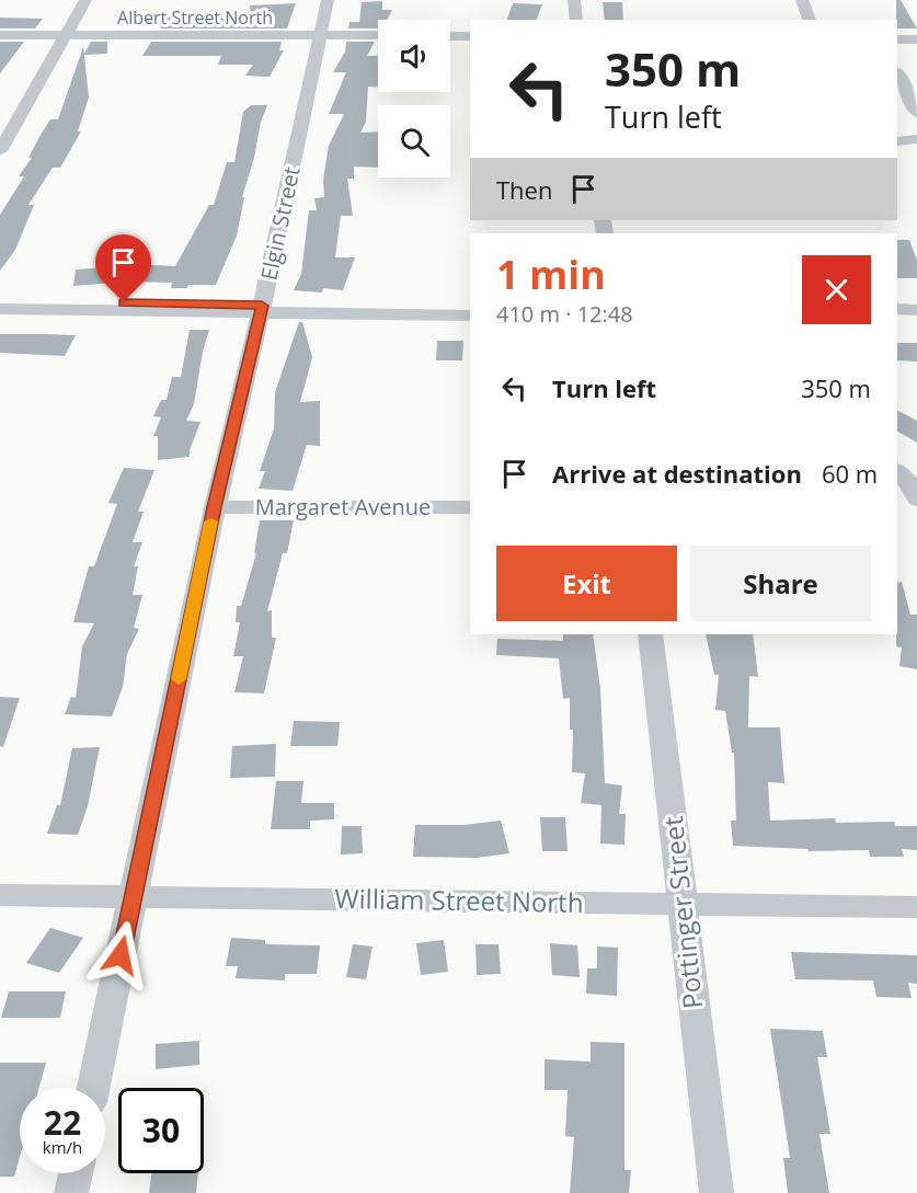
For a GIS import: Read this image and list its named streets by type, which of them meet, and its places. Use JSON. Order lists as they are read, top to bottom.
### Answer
{
  "streets": {
    "street": [
      "Albert Street North",
      "Elgin Street",
      "Margaret Avenue",
      "William Street North",
      "Pottinger Street"
    ]
  },
  "crossings": [
    ["Albert Street North", "Elgin Street"],
    ["Elgin Street", "Margaret Avenue"],
    ["Elgin Street", "William Street North"],
    ["William Street North", "Pottinger Street"]
  ],
  "page": {
    "turn": ["350 m", "Turn left"],
    "then": "Then",
    "heading": ["1 min", "410 m · 12:48"],
    "list": [
      {
        "name": "Turn left",
        "value": "350 m"
      },
      {
        "name": "Arrive at destination",
        "value": "60 m"
      }
    ],
    "buttons": ["Exit", "Share"],
    "speed": "22 km/h",
    "limit": "30"
  }
}
